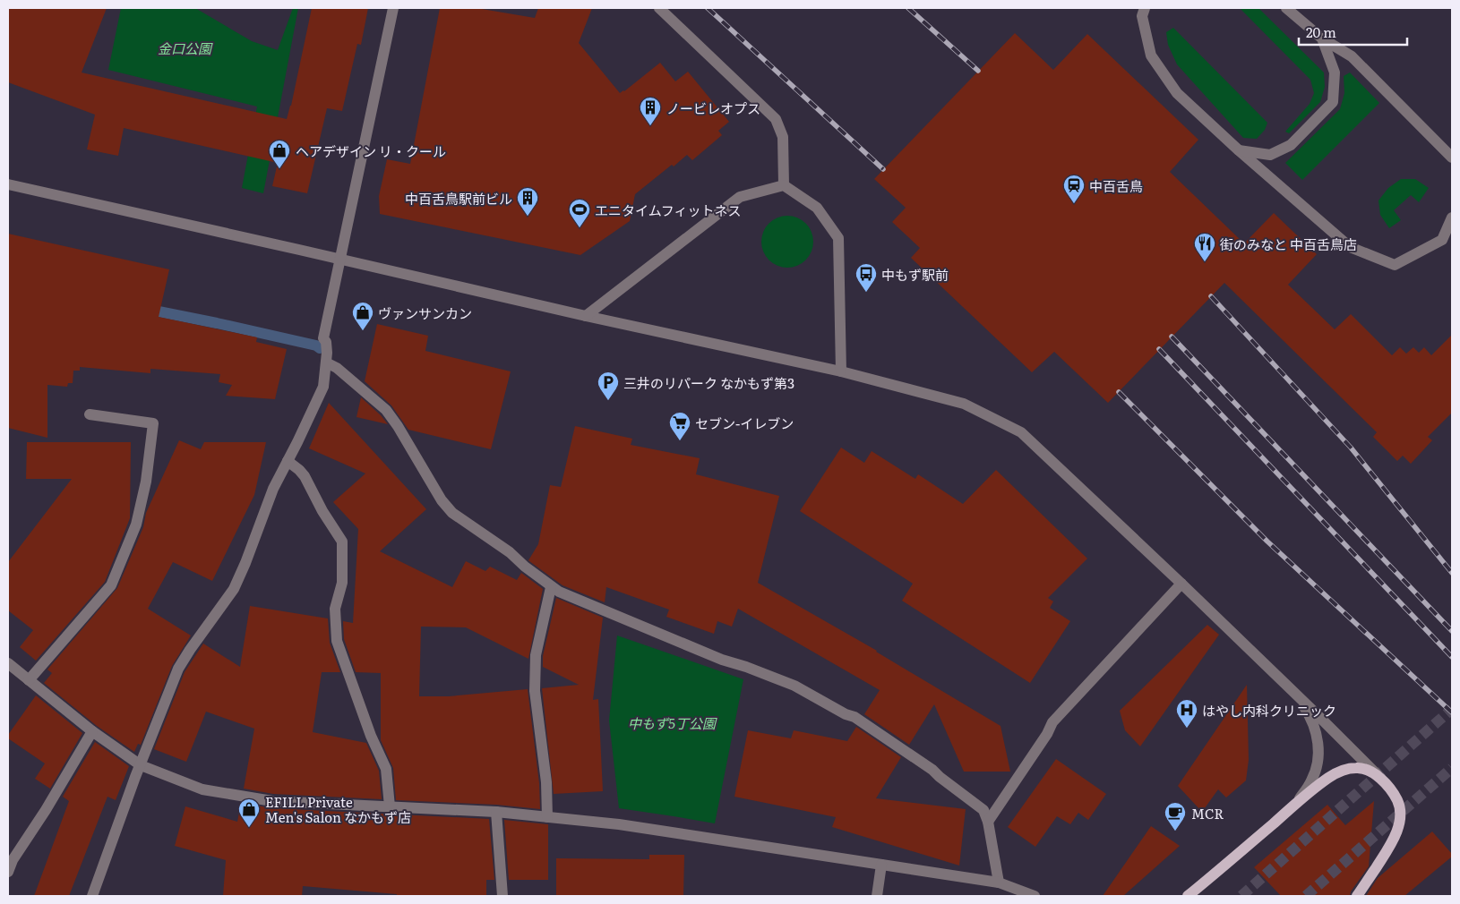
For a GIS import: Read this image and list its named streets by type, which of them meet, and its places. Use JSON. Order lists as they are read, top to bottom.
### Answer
{
  "parks": ["金口公園", "中もず5丁公園"],
  "places": {
    "building": ["ノービレオプス", "中百舌鳥駅前ビル"],
    "shop": ["ヘアデザイン リ・クール", "ヴァンサンカン", "EFILL Private Men's Salon なかもず店"],
    "station": ["中百舌鳥"],
    "sports": ["エニタイムフィットネス"],
    "restaurant": ["街のみなと 中百舌鳥店"],
    "bus stop": ["中もず駅前"],
    "parking": ["三井のリパーク なかもず第3"],
    "supermarket": ["セブン-イレブン"],
    "hospital": ["はやし内科クリニック"],
    "cafe": ["MCR"]
  },
  "scale_bar": "20 m"
}
